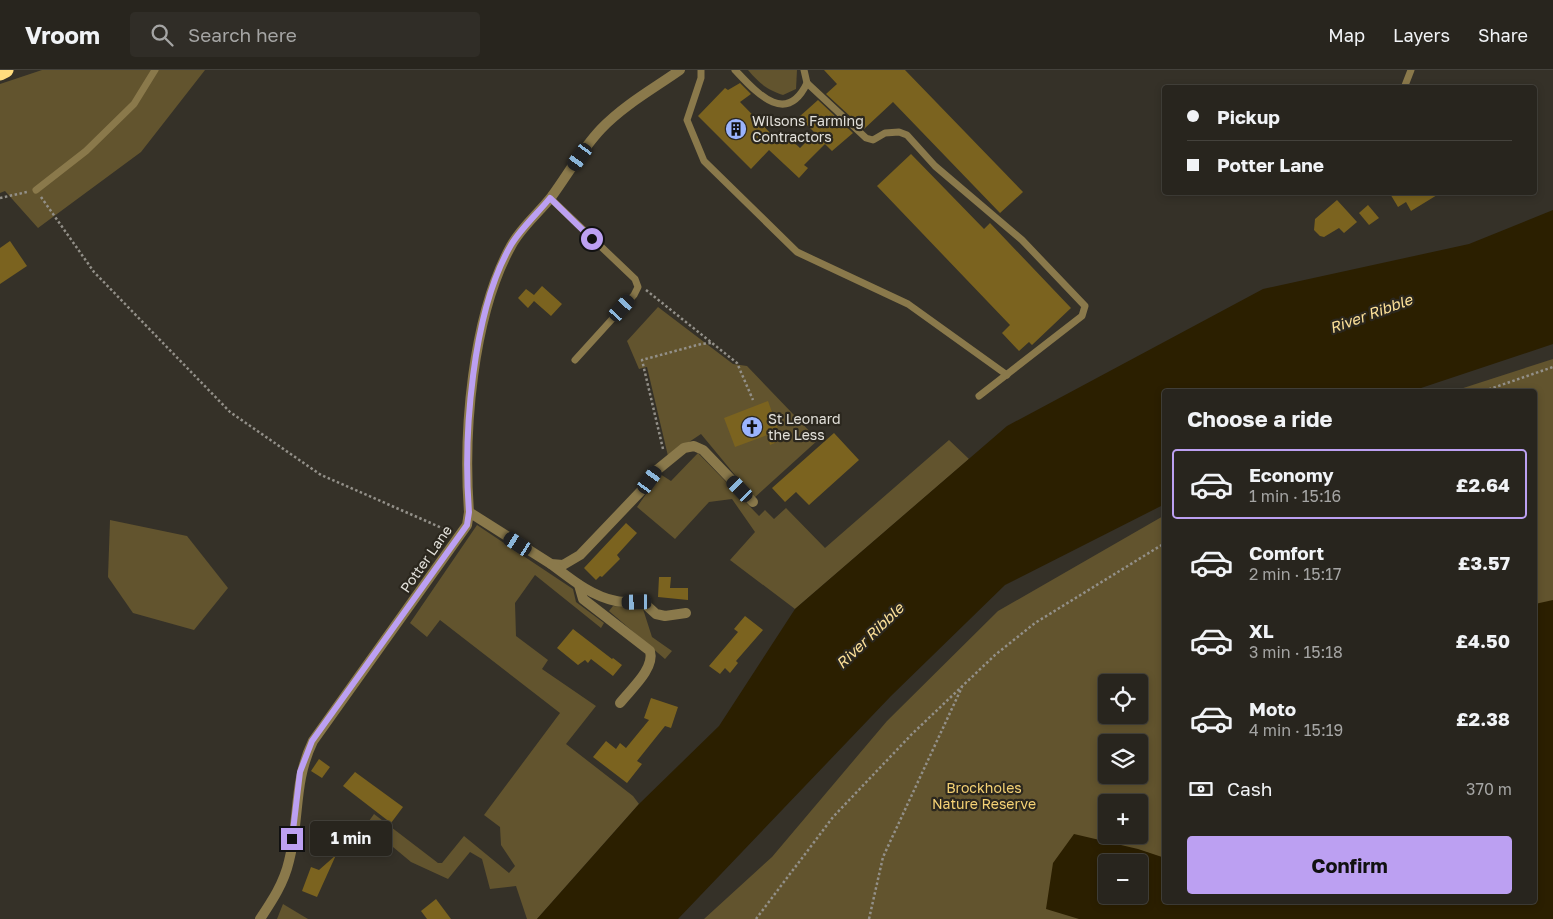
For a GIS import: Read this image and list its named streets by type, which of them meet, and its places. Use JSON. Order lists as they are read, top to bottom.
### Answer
{
  "streets": {
    "street": ["Potter Lane"]
  },
  "water": ["River Ribble"],
  "parks": ["Brockholes Nature Reserve"],
  "places": {
    "building": ["Wilsons Farming Contractors"],
    "church": ["St Leonard the Less"]
  },
  "page": {
    "header": "Vroom",
    "search": "Search here",
    "nav": ["Map", "Layers", "Share"],
    "banner": ["Pickup", "Potter Lane"],
    "heading": "Choose a ride",
    "list": [
      {
        "name": "Economy",
        "note": "1 min · 15:16",
        "value": "£2.64"
      },
      {
        "name": "Comfort",
        "note": "2 min · 15:17",
        "value": "£3.57"
      },
      {
        "name": "XL",
        "note": "3 min · 15:18",
        "value": "£4.50"
      },
      {
        "name": "Moto",
        "note": "4 min · 15:19",
        "value": "£2.38"
      }
    ],
    "map_buttons": ["+", "−"],
    "pay": ["Cash", "370 m"],
    "bubble": "1 min",
    "buttons": "Confirm"
  }
}
